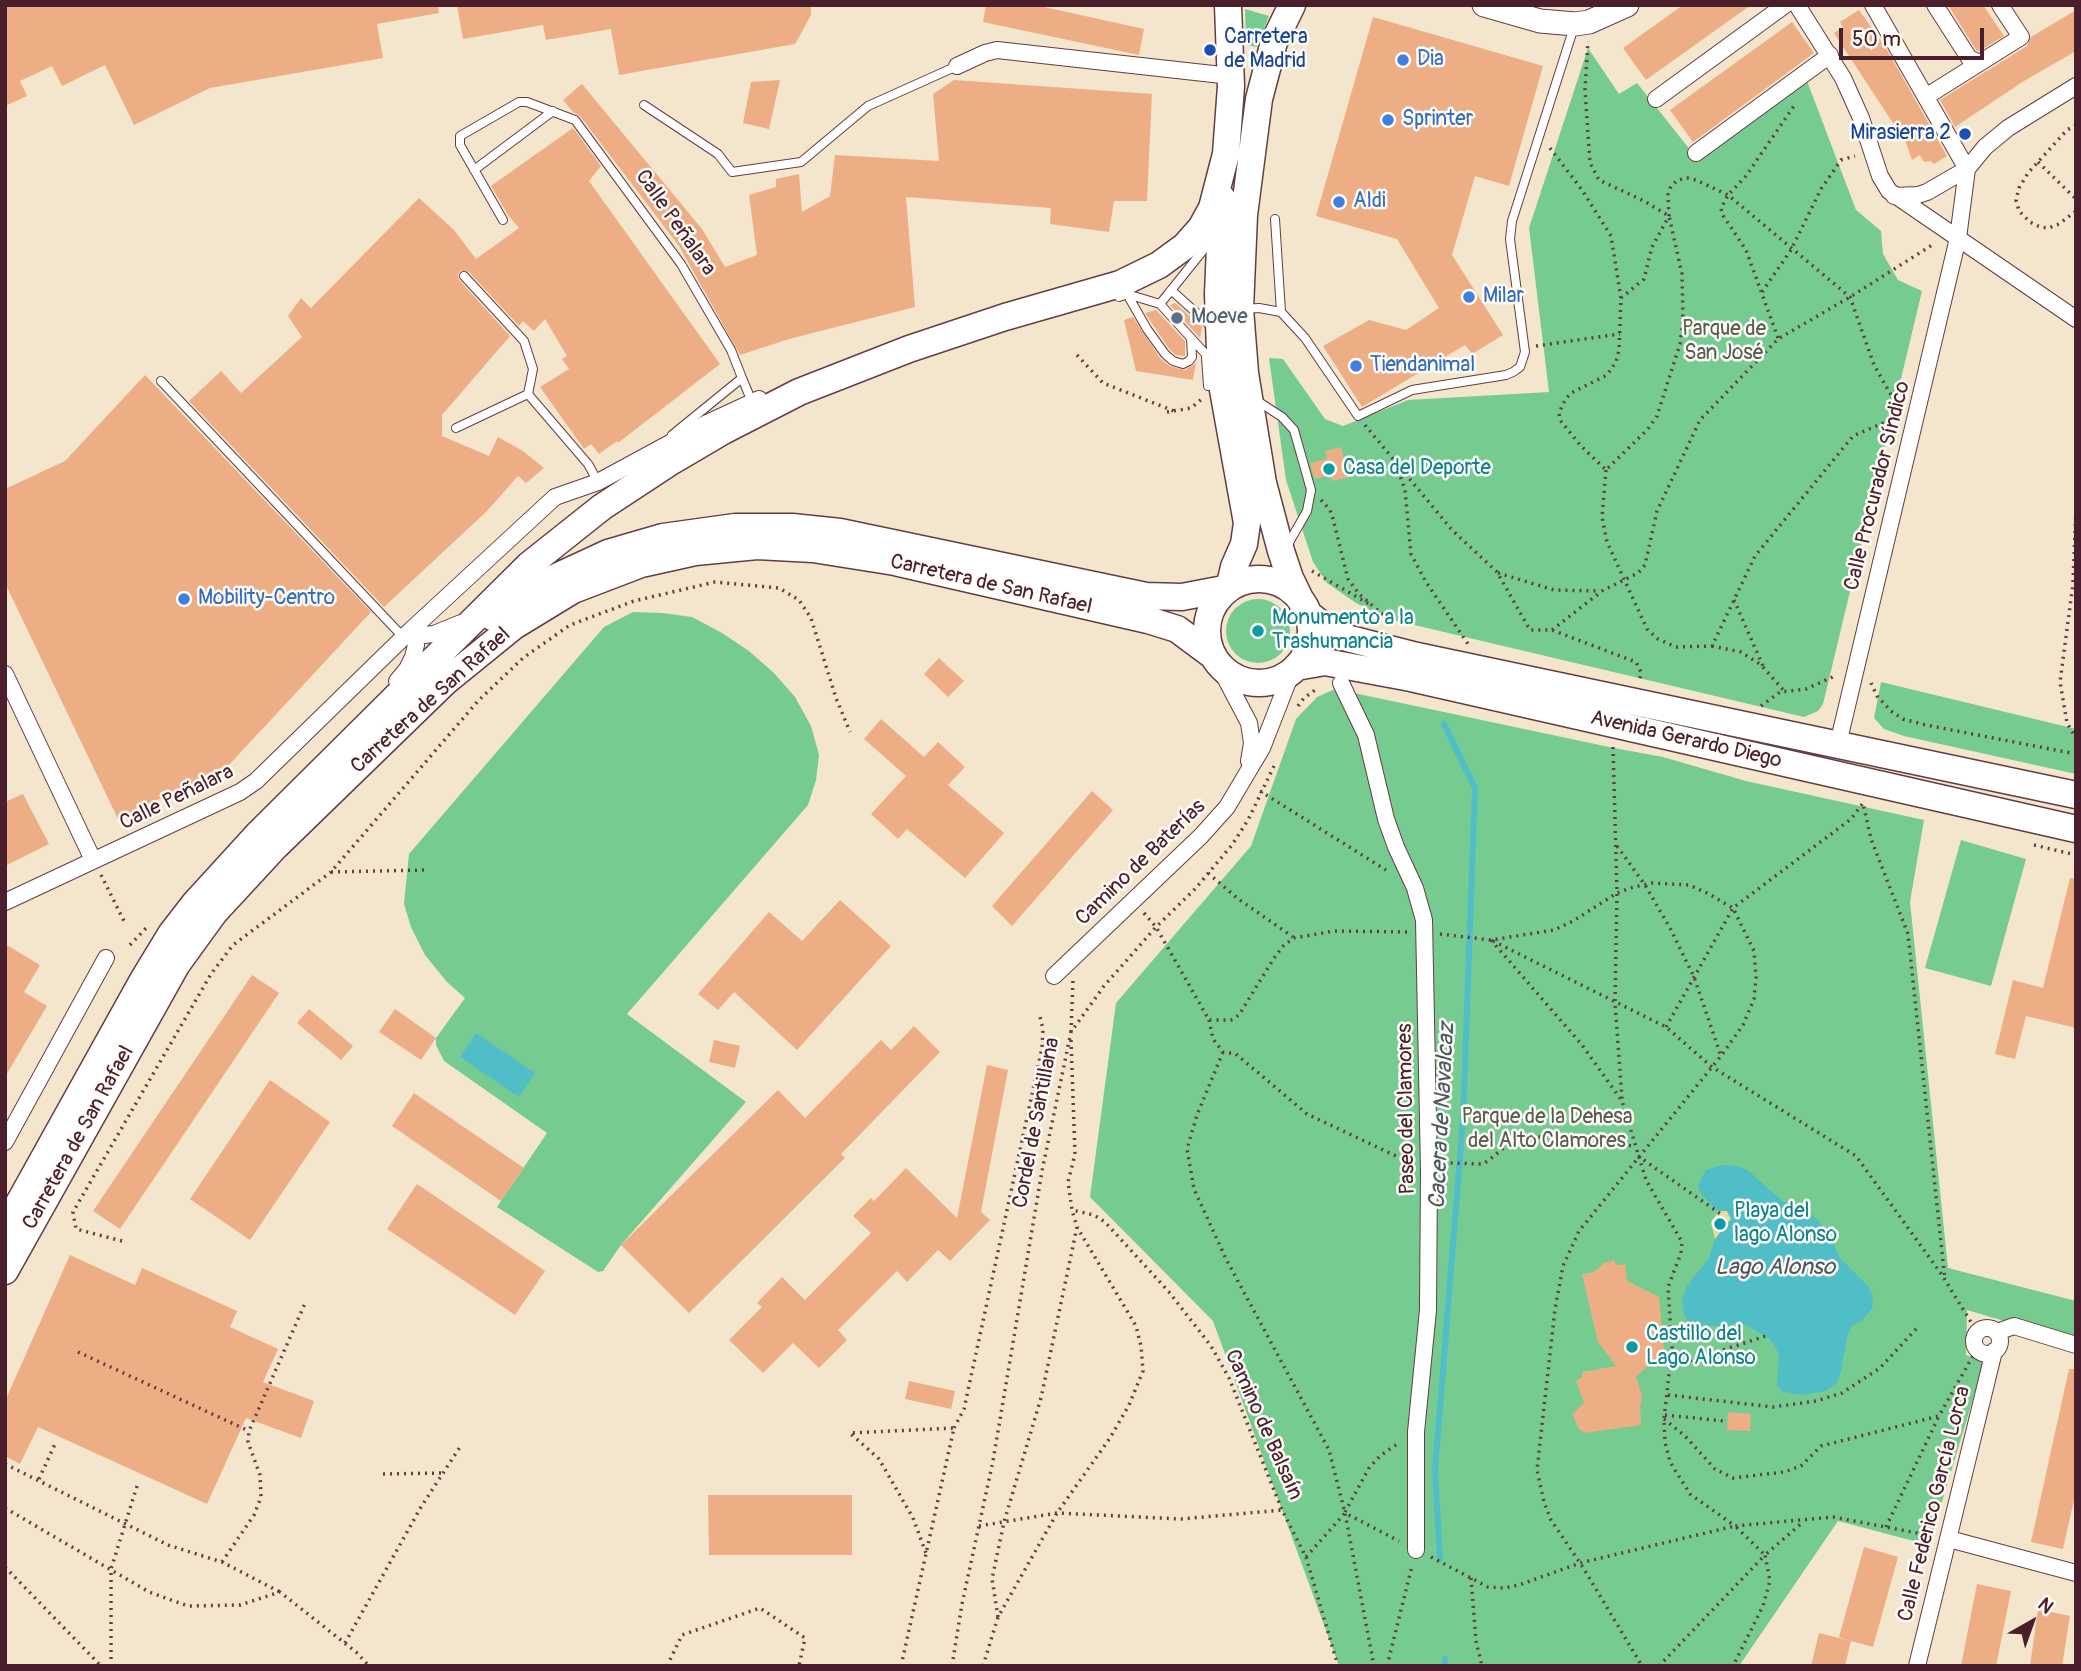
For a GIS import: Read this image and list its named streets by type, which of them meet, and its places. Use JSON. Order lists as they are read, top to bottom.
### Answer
{
  "streets": {
    "main road": ["Carretera de San Rafael", "Avenida Gerardo Diego"],
    "street": [
      "Calle Peñalara",
      "Calle Procurador Síndico",
      "Camino de Baterías",
      "Paseo del Clamores",
      "Calle Federico García Lorca"
    ],
    "path": ["Cordel de Santillana", "Camino de Balsaín"]
  },
  "crossings": [
    ["Calle Peñalara", "Carretera de San Rafael"],
    ["Calle Procurador Síndico", "Avenida Gerardo Diego"],
    ["Carretera de San Rafael", "Avenida Gerardo Diego"],
    ["Carretera de San Rafael", "Camino de Baterías"],
    ["Avenida Gerardo Diego", "Camino de Baterías"]
  ],
  "water": ["Cacera de Navalcaz", "Lago Alonso"],
  "parks": ["Parque de San José", "Parque de la Dehesa del Alto Clamores"],
  "places": [
    "Carretera de Madrid",
    "Dia",
    "Sprinter",
    "Mirasierra 2",
    "Aldi",
    "Milar",
    "Moeve",
    "Tiendanimal",
    "Casa del Deporte",
    "Mobility-Centro",
    "Monumento a la Trashumancia",
    "Playa del lago Alonso",
    "Castillo del Lago Alonso"
  ],
  "scale_bar": "50 m",
  "north": "top right"
}
